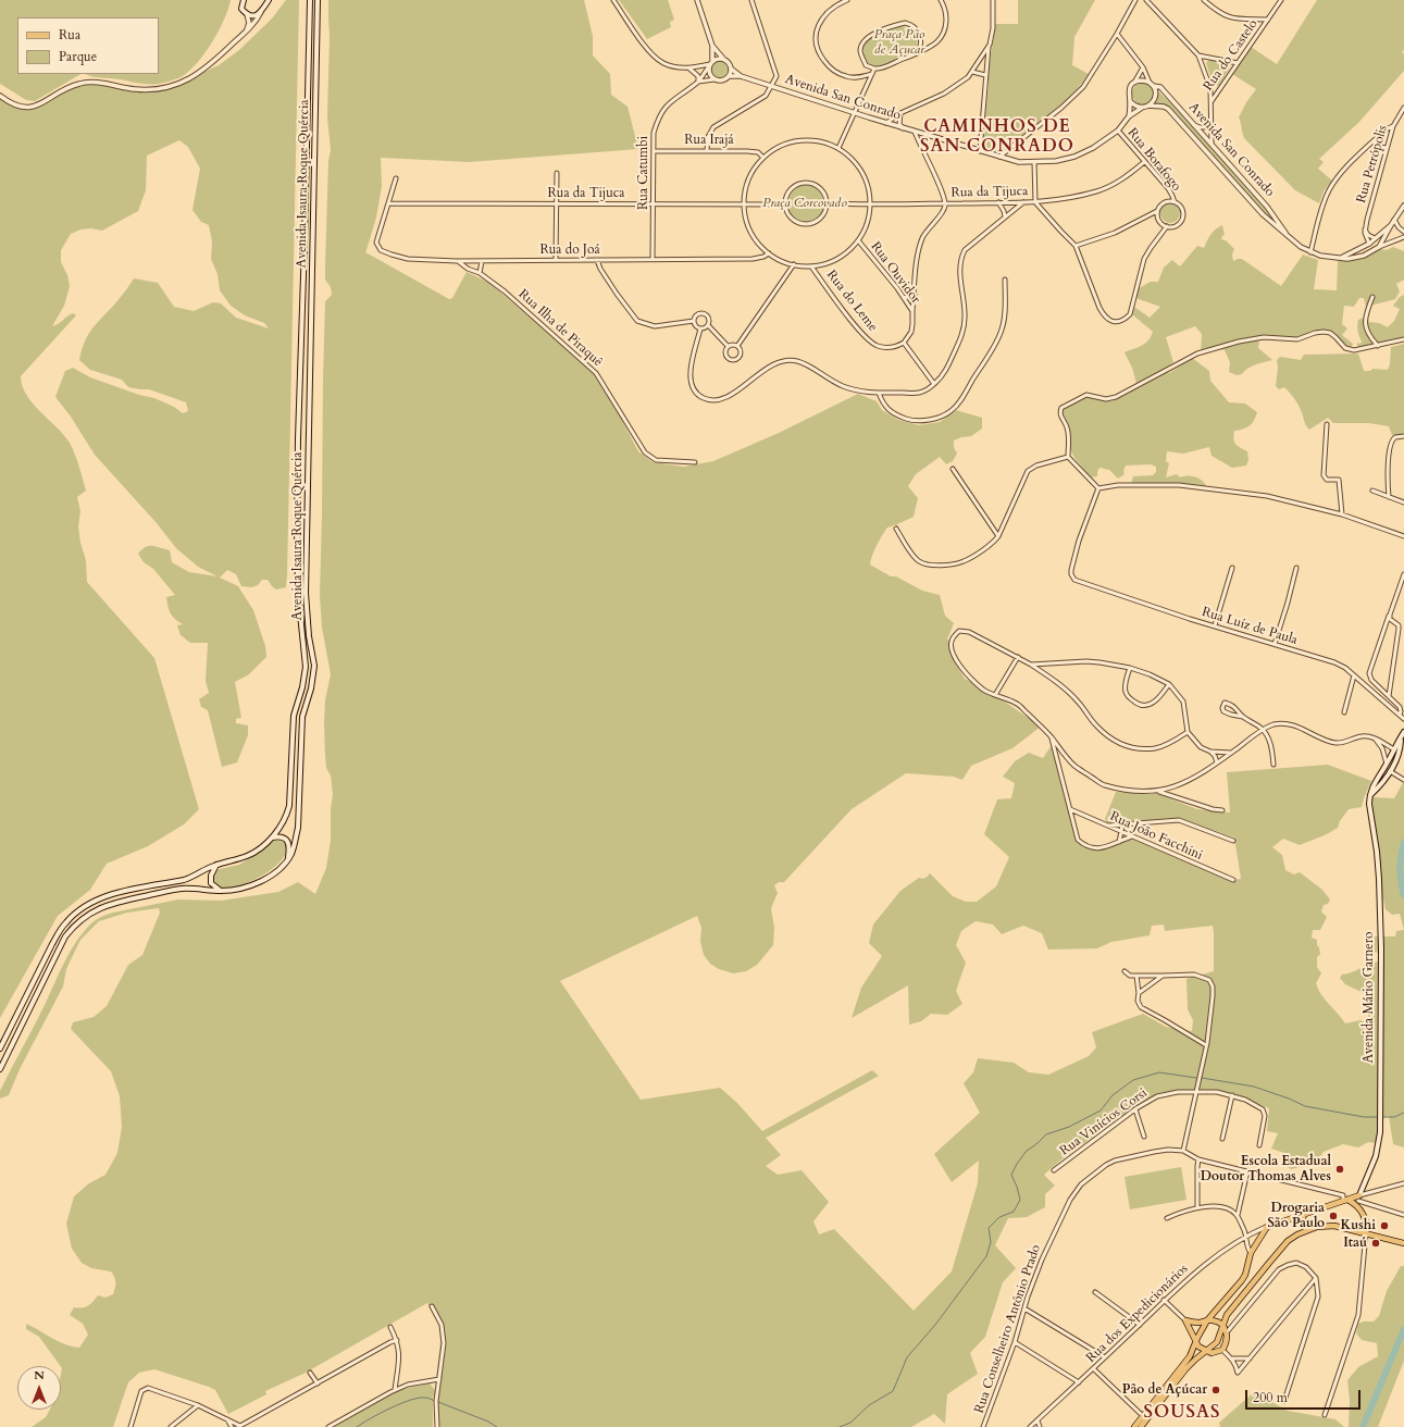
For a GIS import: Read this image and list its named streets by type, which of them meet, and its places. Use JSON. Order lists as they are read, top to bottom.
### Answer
{
  "streets": {
    "main road": ["Avenida Isaura Roque Quércia", "Avenida Mário Garnero"],
    "street": [
      "Rua do Castelo",
      "Avenida San Conrado",
      "Rua Irajá",
      "Rua Botafogo",
      "Rua Petrópolis",
      "Rua Catumbi",
      "Rua da Tijuca",
      "Rua do Joá",
      "Rua Ouvidor",
      "Rua do Leme",
      "Rua Ilha de Piraquê",
      "Rua Luíz de Paula",
      "Rua João Facchini",
      "Rua Vinícios Corsi",
      "Rua dos Expedicionários",
      "Rua Conselheiro Antônio Prado"
    ]
  },
  "crossings": [
    ["Avenida San Conrado", "Rua Botafogo"],
    ["Avenida San Conrado", "Rua Catumbi"],
    ["Rua Irajá", "Rua Catumbi"],
    ["Rua Botafogo", "Rua da Tijuca"],
    ["Rua Catumbi", "Rua da Tijuca"],
    ["Rua Catumbi", "Rua do Joá"],
    ["Rua da Tijuca", "Rua do Joá"],
    ["Rua do Joá", "Rua Ilha de Piraquê"],
    ["Rua Ouvidor", "Rua do Leme"]
  ],
  "districts": ["CAMINHOS DE SAN CONRADO", "SOUSAS"],
  "parks": ["Praça Pão de Açucar", "Praça Corcovado"],
  "places": [
    "Escola Estadual Doutor Thomas Alves",
    "Drogaria São Paulo",
    "Kushi",
    "Itaú",
    "Pão de Açúcar"
  ],
  "legend": ["Rua", "Parque"],
  "scale_bar": "200 m",
  "north": "top"
}
